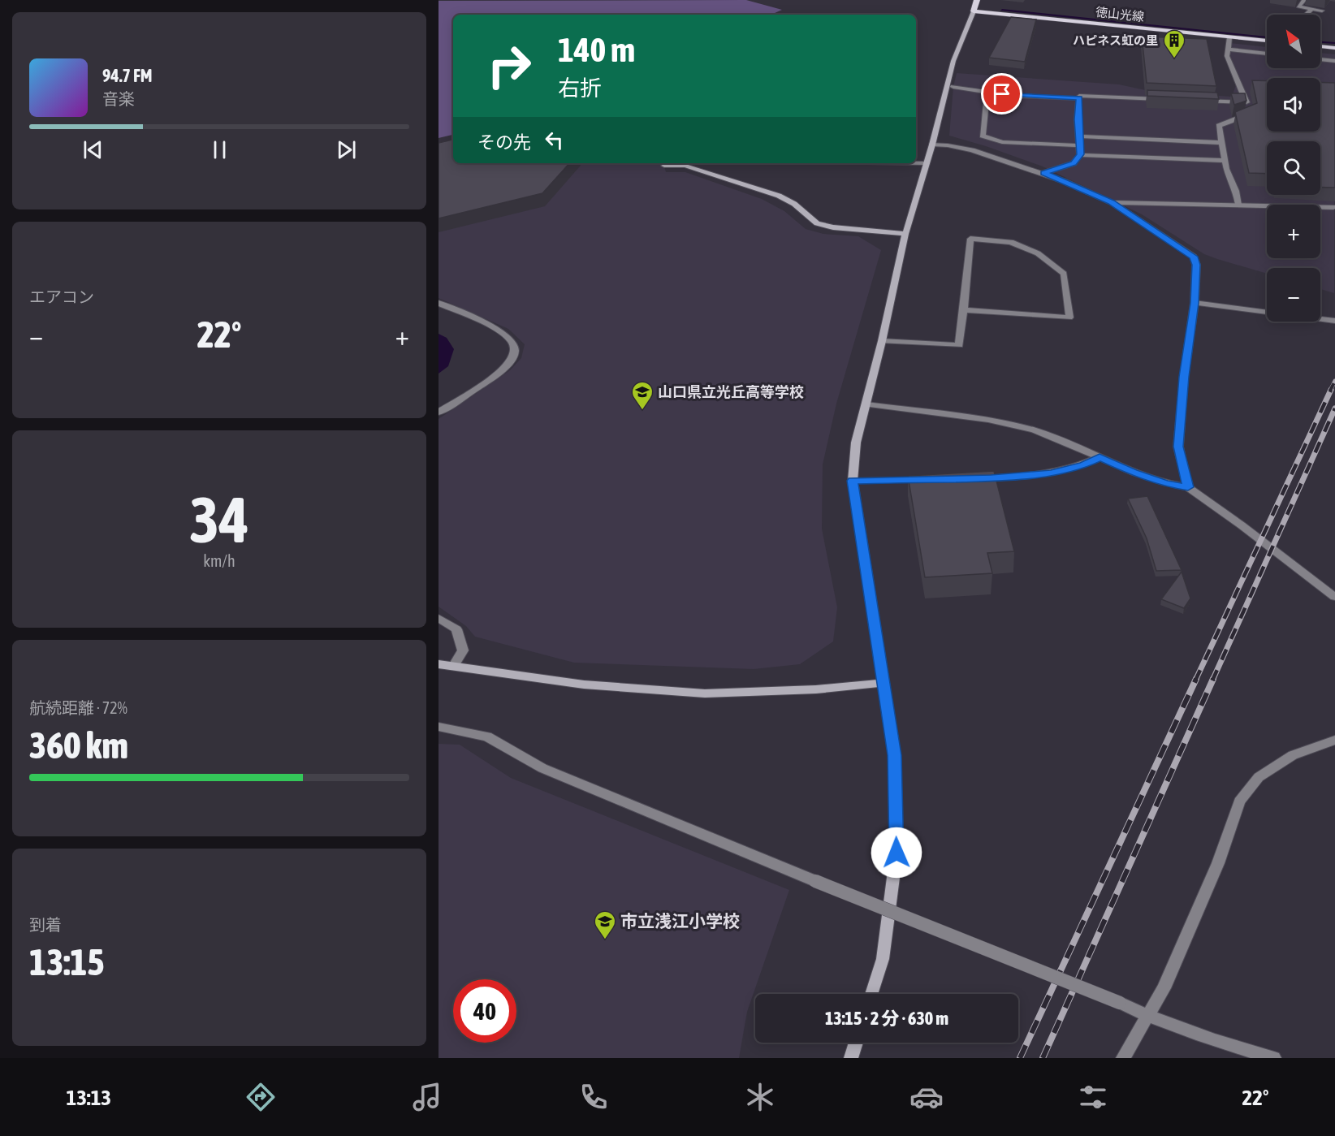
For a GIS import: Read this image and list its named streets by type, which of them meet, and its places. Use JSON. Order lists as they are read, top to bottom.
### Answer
{
  "streets": {
    "main road": ["徳山光線"]
  },
  "places": {
    "building": ["ハピネス虹の里"],
    "school or university": ["山口県立光丘高等学校", "市立浅江小学校"]
  },
  "north": "top left",
  "page": {
    "map_buttons": ["+", "−"],
    "turn": ["140 m", "右折"],
    "song": ["94.7 FM", "音楽"],
    "then": "その先",
    "tile": [
      "エアコン",
      ["34", "km/h"],
      ["航続距離 · 72%", "360 km"],
      ["到着", "13:15"]
    ],
    "heat": ["−", "22°", "+"],
    "limit": "40",
    "trip": "13:15 · 2 分 · 630 m",
    "tabs": ["13:13", "22°"]
  }
}
